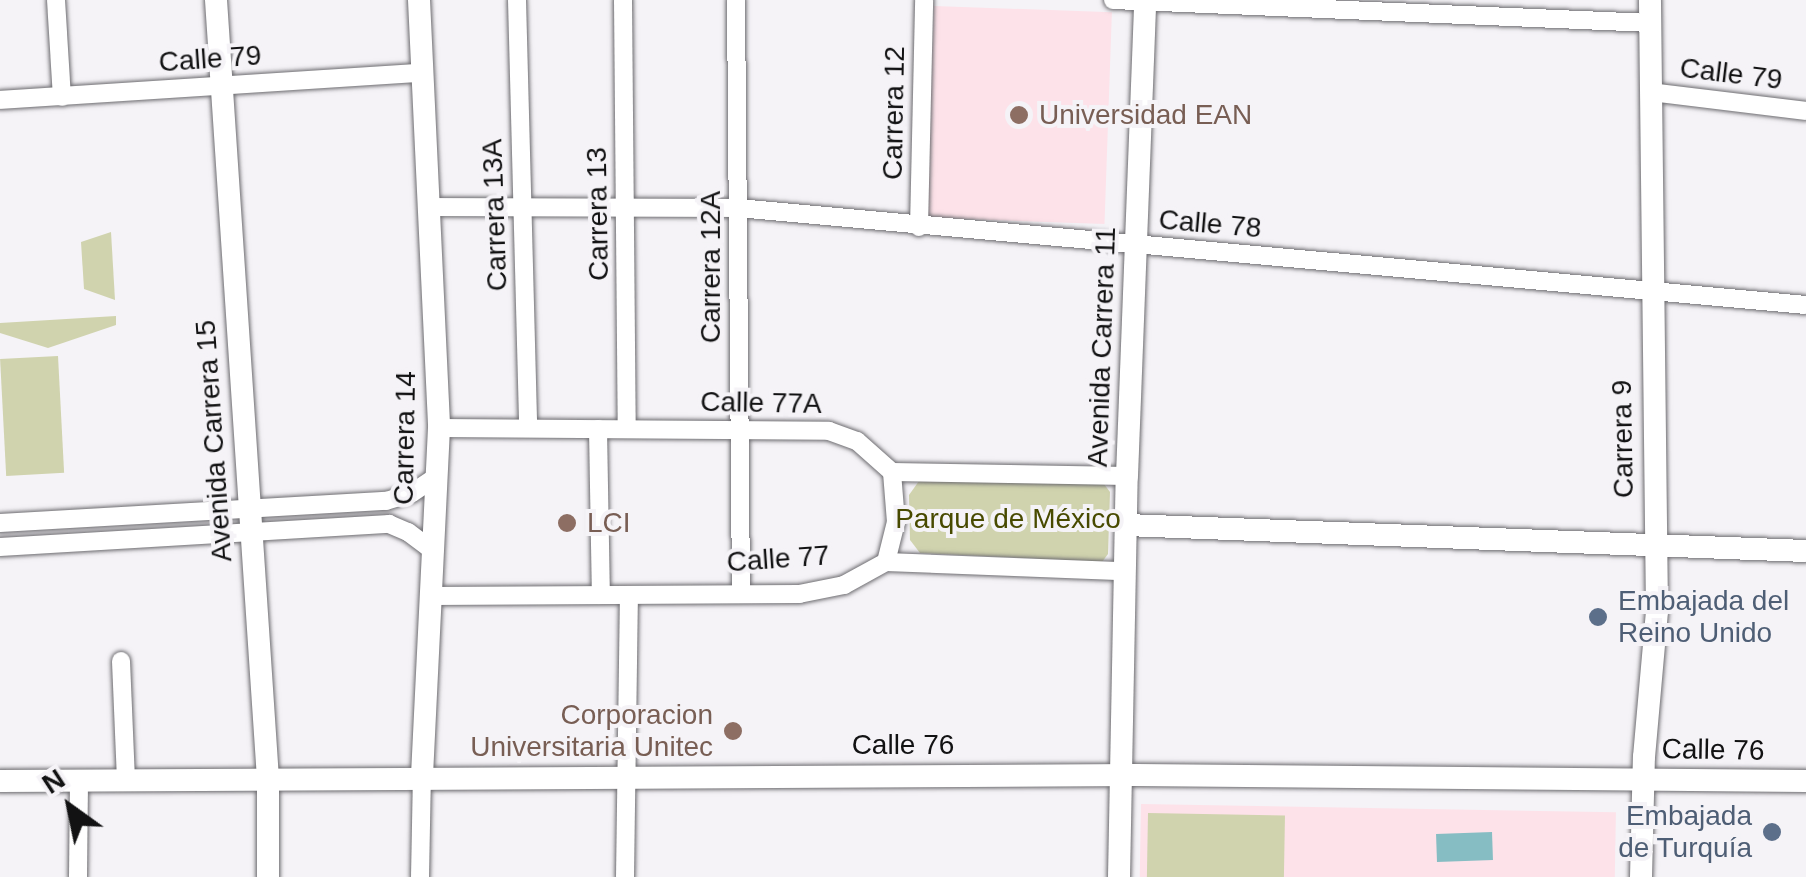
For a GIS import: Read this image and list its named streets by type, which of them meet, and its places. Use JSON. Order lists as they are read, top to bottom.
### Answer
{
  "streets": {
    "main road": [
      "Avenida Carrera 11",
      "Carrera 14",
      "Carrera 9",
      "Avenida Carrera 15",
      "Calle 76"
    ],
    "street": [
      "Calle 79",
      "Carrera 12",
      "Carrera 13",
      "Carrera 13A",
      "Calle 78",
      "Carrera 12A",
      "Calle 77A",
      "Calle 77"
    ]
  },
  "crossings": [
    ["Calle 79", "Carrera 14"],
    ["Calle 79", "Carrera 9"],
    ["Calle 79", "Avenida Carrera 15"],
    ["Carrera 12", "Calle 78"],
    ["Carrera 13", "Calle 78"],
    ["Carrera 13", "Calle 77A"],
    ["Carrera 13A", "Calle 78"],
    ["Carrera 13A", "Calle 77A"],
    ["Calle 78", "Carrera 12A"],
    ["Calle 78", "Avenida Carrera 11"],
    ["Calle 78", "Carrera 14"],
    ["Calle 78", "Carrera 9"],
    ["Carrera 12A", "Calle 77A"],
    ["Carrera 12A", "Calle 77"],
    ["Avenida Carrera 11", "Calle 76"],
    ["Calle 77A", "Carrera 14"],
    ["Calle 77A", "Calle 77"],
    ["Carrera 14", "Calle 77"],
    ["Carrera 14", "Calle 76"],
    ["Carrera 9", "Calle 76"],
    ["Avenida Carrera 15", "Calle 76"]
  ],
  "parks": ["Parque de México"],
  "places": [
    "Universidad EAN",
    "LCI",
    "Embajada del Reino Unido",
    "Corporacion Universitaria Unitec",
    "Embajada de Turquía"
  ],
  "north": "top left"
}
